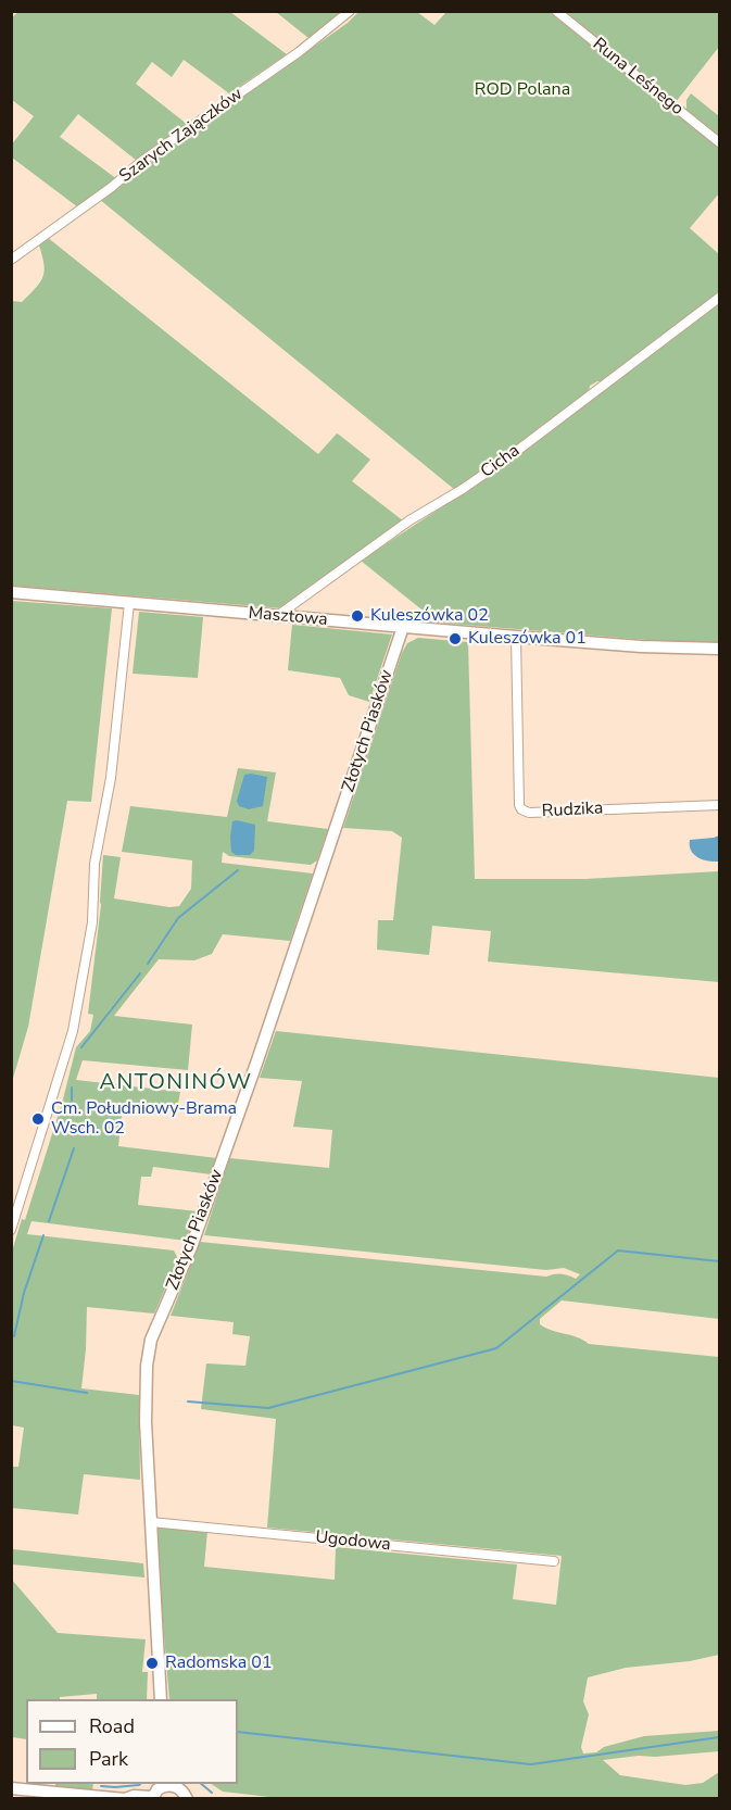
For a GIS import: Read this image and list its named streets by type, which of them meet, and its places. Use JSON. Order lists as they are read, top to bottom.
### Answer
{
  "streets": {
    "street": [
      "Runa Leśnego",
      "Szarych Zajączków",
      "Cicha",
      "Masztowa",
      "Złotych Piasków",
      "Rudzika",
      "Ugodowa"
    ]
  },
  "crossings": [
    ["Cicha", "Masztowa"],
    ["Masztowa", "Złotych Piasków"],
    ["Masztowa", "Rudzika"],
    ["Złotych Piasków", "Ugodowa"]
  ],
  "districts": ["ANTONINÓW"],
  "parks": ["ROD Polana"],
  "places": [
    "Kuleszówka 02",
    "Kuleszówka 01",
    "Cm. Południowy-Brama Wsch. 02",
    "Radomska 01"
  ],
  "legend": ["Road", "Park"]
}
